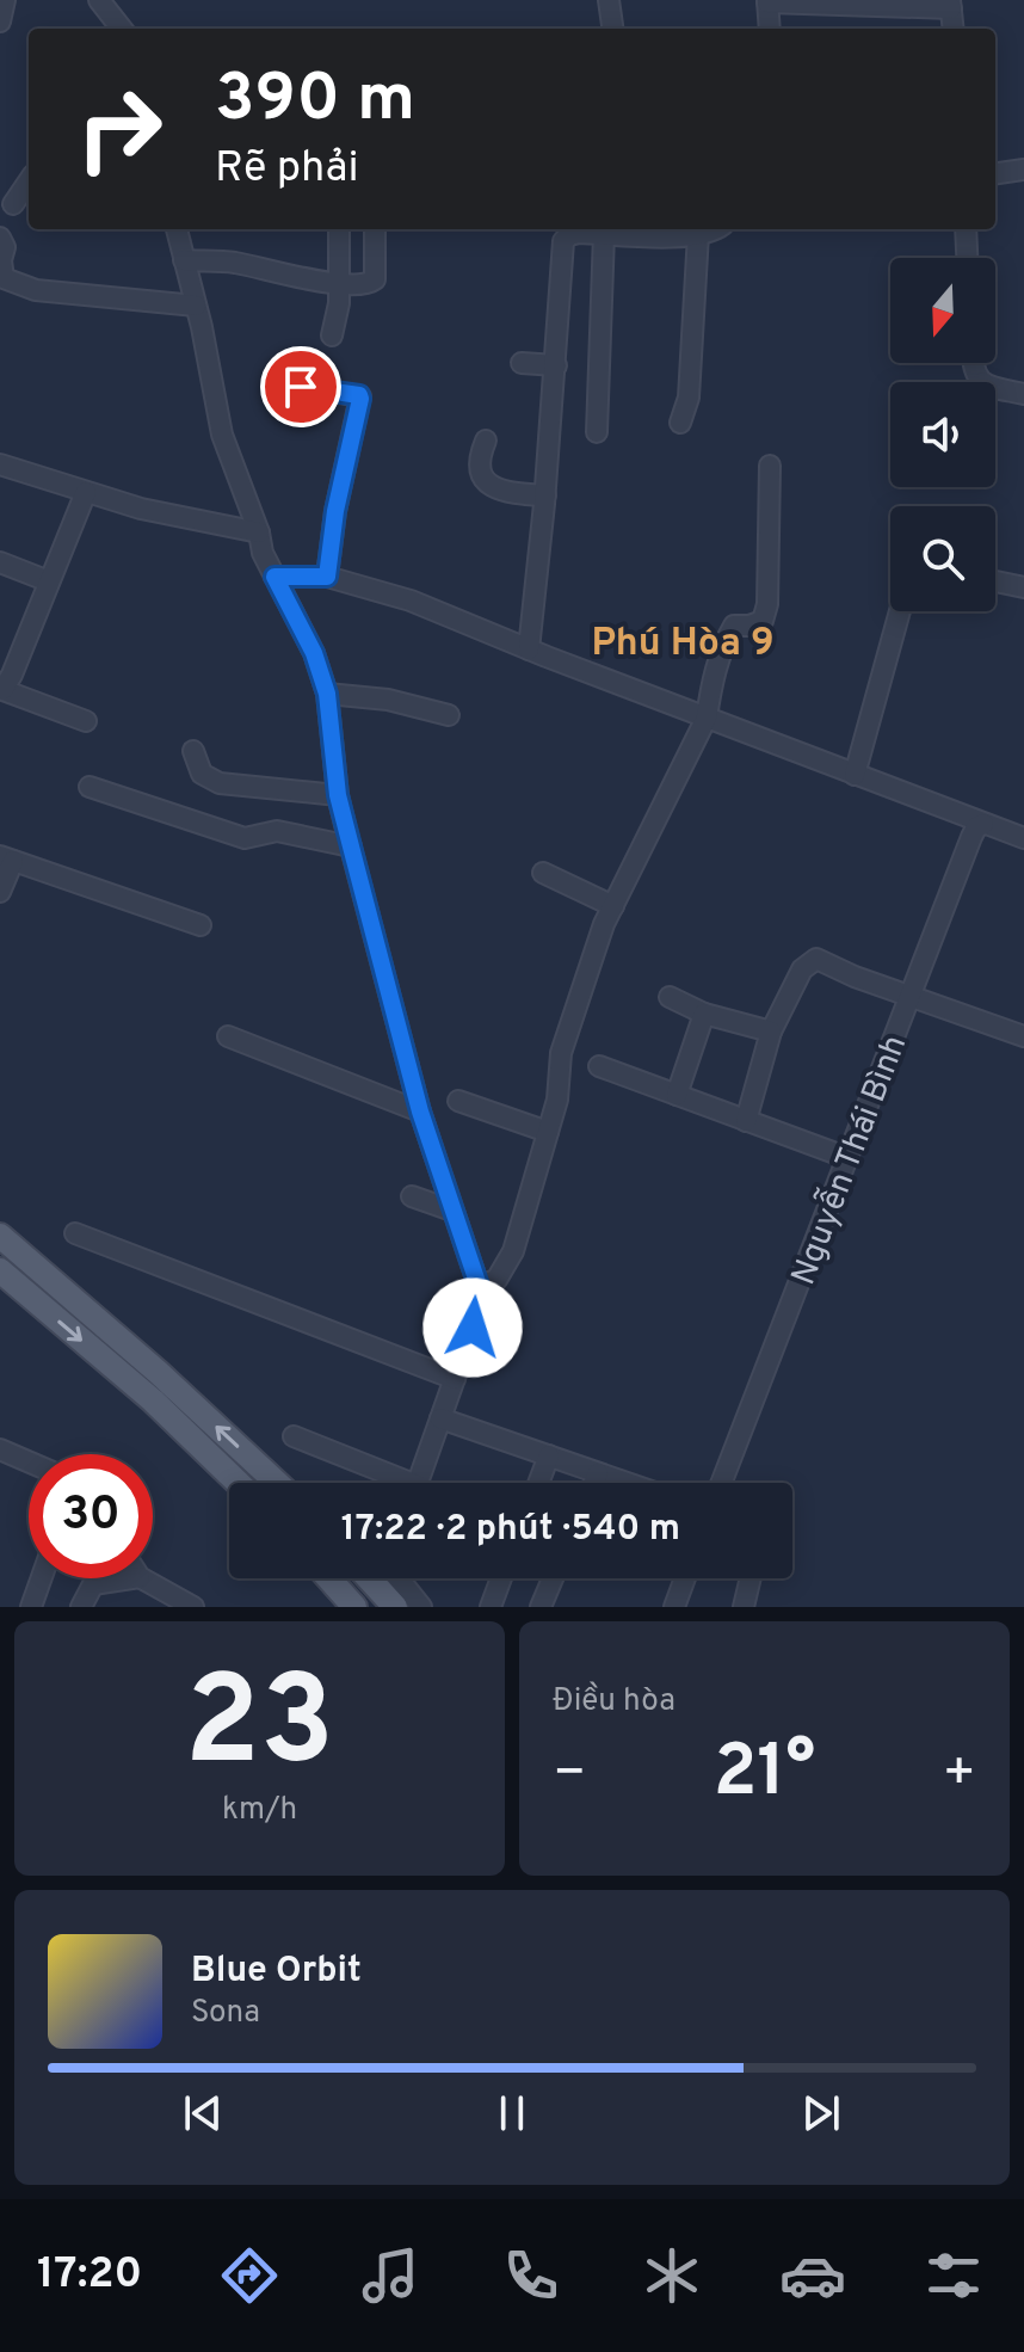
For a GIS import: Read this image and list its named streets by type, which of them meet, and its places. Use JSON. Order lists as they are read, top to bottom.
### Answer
{
  "streets": {
    "street": ["Nguyễn Thái Bình"]
  },
  "districts": ["Phú Hòa 9"],
  "north": "bottom",
  "page": {
    "turn": ["390 m", "Rẽ phải"],
    "limit": "30",
    "trip": "17:22 · 2 phút · 540 m",
    "tile": [
      ["23", "km/h"],
      "Điều hòa"
    ],
    "heat": ["−", "21°", "+"],
    "song": ["Blue Orbit", "Sona"],
    "tabs": "17:20"
  }
}
